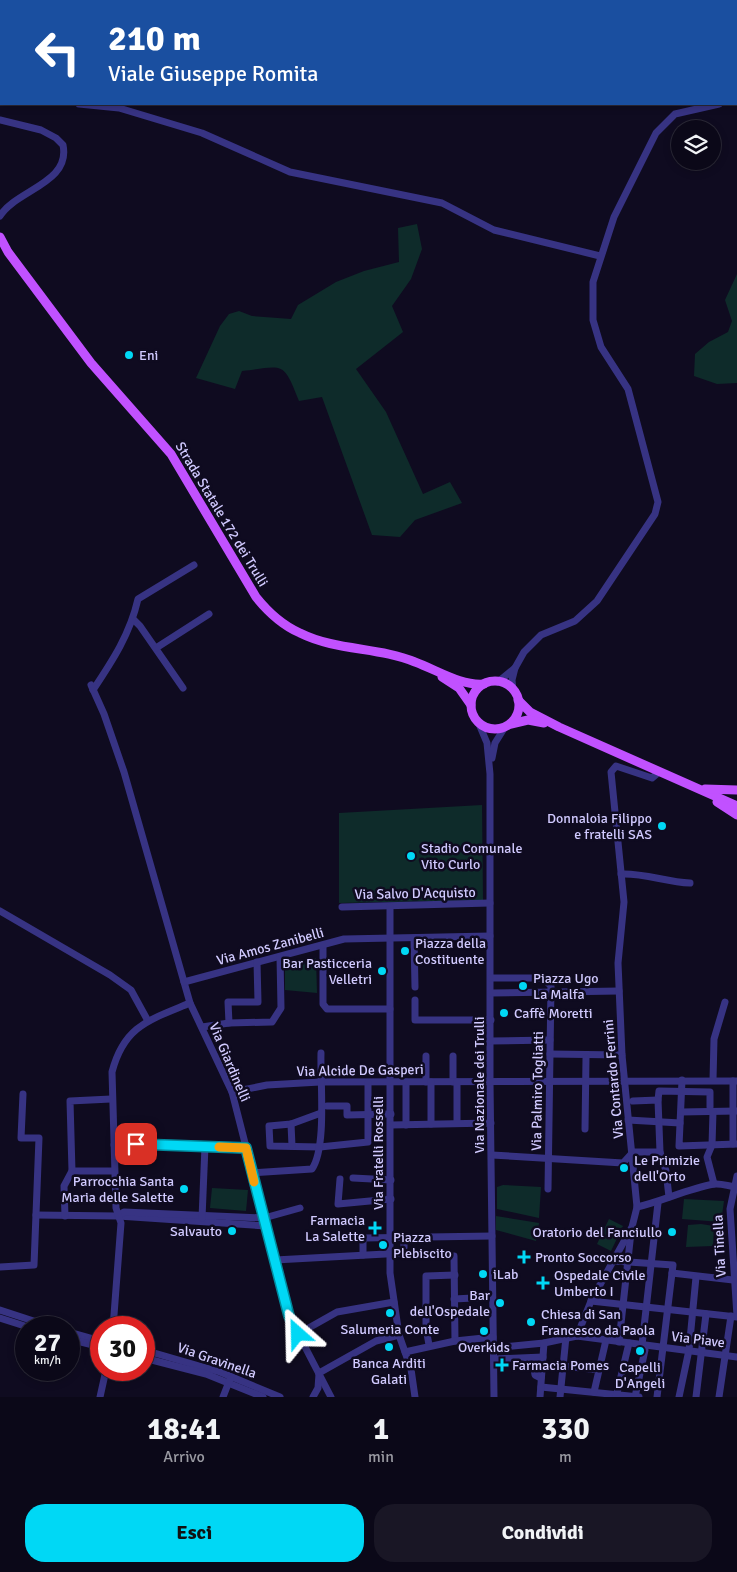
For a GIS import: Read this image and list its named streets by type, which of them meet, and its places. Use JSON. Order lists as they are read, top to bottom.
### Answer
{
  "streets": {
    "main road": ["Strada Statale 172 dei Trulli"],
    "street": [
      "Via Salvo D'Acquisto",
      "Via Amos Zanibelli",
      "Via Giardinelli",
      "Via Alcide De Gasperi",
      "Via Contardo Ferrini",
      "Via Nazionale dei Trulli",
      "Via Palmiro Togliatti",
      "Via Fratelli Rosselli",
      "Via Tinella",
      "Via Piave",
      "Via Gravinella"
    ]
  },
  "crossings": [
    ["Strada Statale 172 dei Trulli", "Via Nazionale dei Trulli"],
    ["Via Salvo D'Acquisto", "Via Nazionale dei Trulli"],
    ["Via Salvo D'Acquisto", "Via Fratelli Rosselli"],
    ["Via Amos Zanibelli", "Via Giardinelli"],
    ["Via Amos Zanibelli", "Via Fratelli Rosselli"],
    ["Via Giardinelli", "Via Alcide De Gasperi"],
    ["Via Alcide De Gasperi", "Via Contardo Ferrini"],
    ["Via Alcide De Gasperi", "Via Nazionale dei Trulli"],
    ["Via Alcide De Gasperi", "Via Palmiro Togliatti"],
    ["Via Alcide De Gasperi", "Via Fratelli Rosselli"],
    ["Via Contardo Ferrini", "Via Piave"],
    ["Via Nazionale dei Trulli", "Via Piave"],
    ["Via Tinella", "Via Piave"]
  ],
  "places": {
    "other": [
      "Eni",
      "Donnaloia Filippo e fratelli SAS",
      "Stadio Comunale Vito Curlo",
      "Piazza della Costituente",
      "Bar Pasticceria Velletri",
      "Piazza Ugo La Malfa",
      "Caffè Moretti",
      "Le Primizie dell'Orto",
      "Parrocchia Santa Maria delle Salette",
      "Salvauto",
      "Oratorio del Fanciullo",
      "Piazza Plebiscito",
      "iLab",
      "Bar dell'Ospedale",
      "Salumeria Conte",
      "Chiesa di San Francesco da Paola",
      "Overkids",
      "Banca Arditi Galati",
      "Capelli D'Angeli"
    ],
    "health": [
      "Farmacia La Salette",
      "Pronto Soccorso",
      "Ospedale Civile Umberto I",
      "Farmacia Pomes"
    ]
  },
  "page": {
    "turn": ["210 m", "Viale Giuseppe Romita"],
    "speed": "27 km/h",
    "limit": "30",
    "eta": [
      "18:41",
      "Arrivo",
      "1",
      "min",
      "330",
      "m"
    ],
    "buttons": ["Esci", "Condividi"]
  }
}
